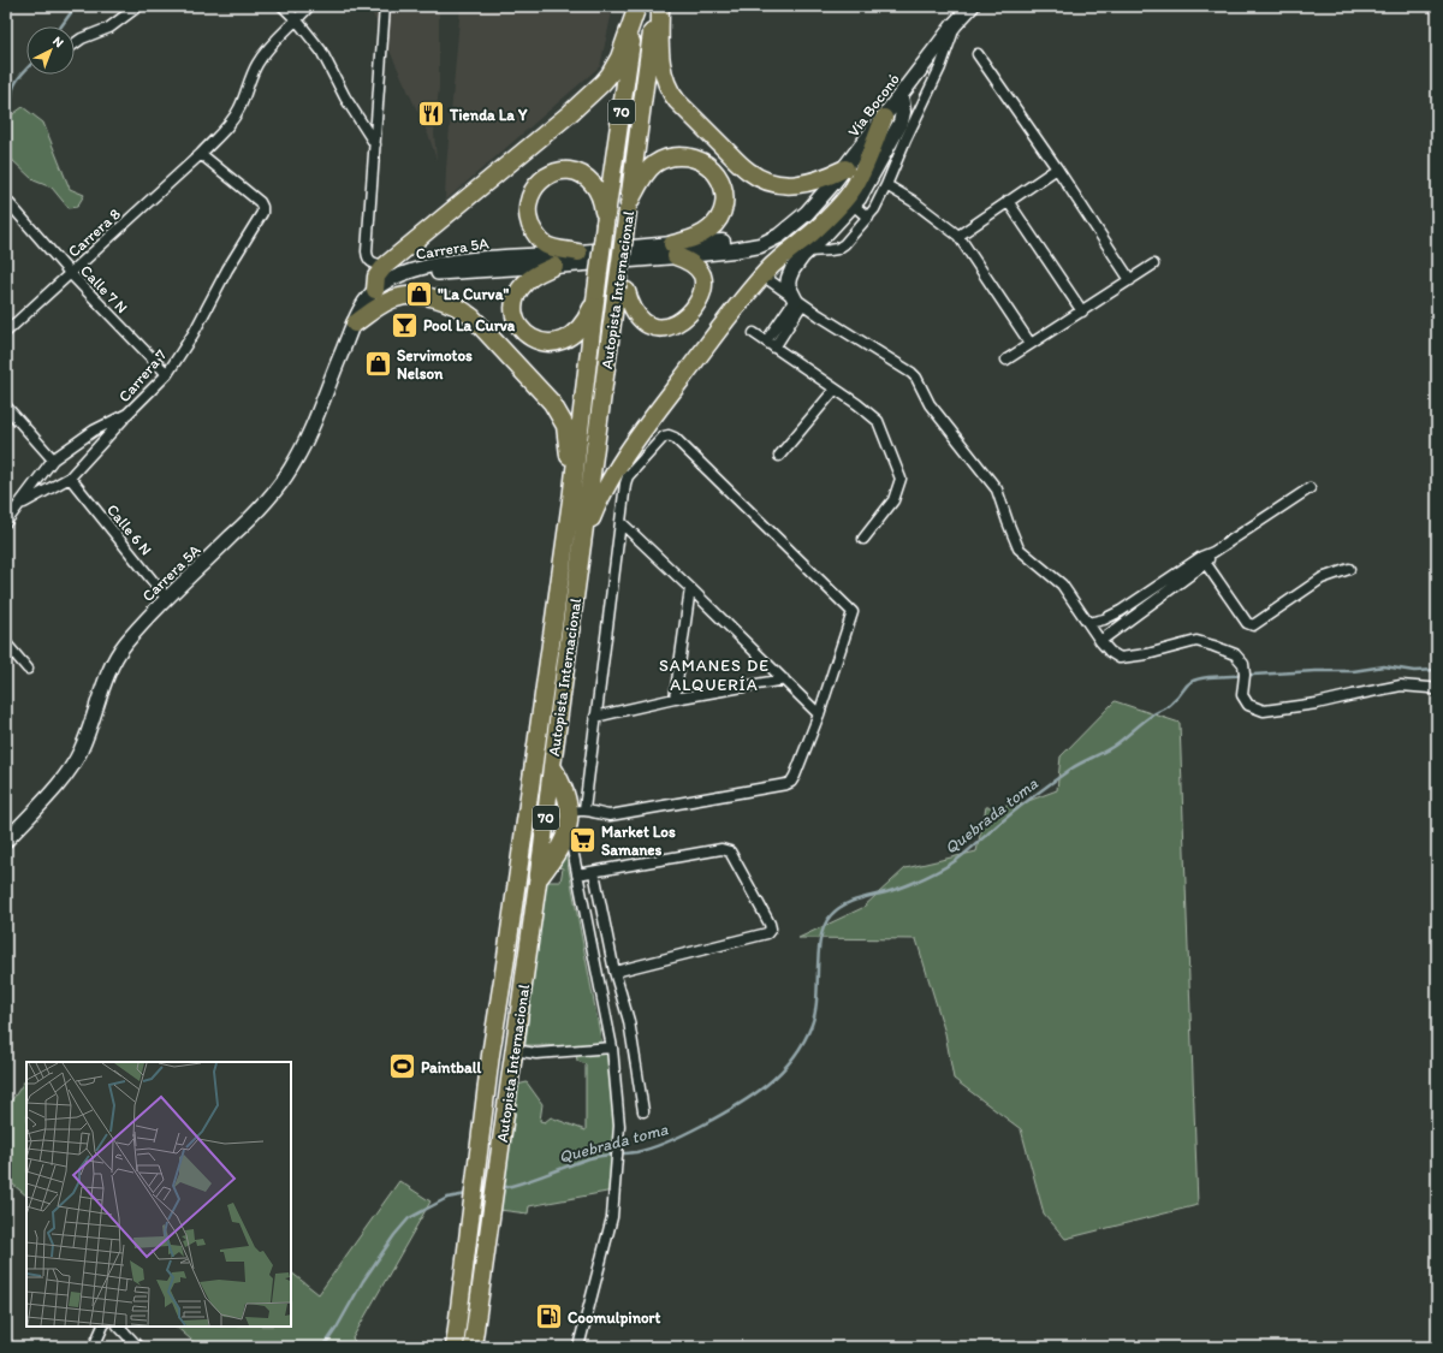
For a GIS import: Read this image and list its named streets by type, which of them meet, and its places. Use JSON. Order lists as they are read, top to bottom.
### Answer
{
  "streets": {
    "highway": ["70", "Autopista Internacional"],
    "main road": ["Vía Boconó"],
    "street": [
      "Carrera 8",
      "Carrera 5A",
      "Calle 7 N",
      "Carrera 7",
      "Calle 6 N"
    ]
  },
  "crossings": [
    ["Vía Boconó", "Carrera 5A"],
    ["Carrera 8", "Calle 7 N"],
    ["Carrera 8", "Carrera 7"],
    ["Carrera 5A", "Calle 6 N"],
    ["Calle 7 N", "Carrera 7"]
  ],
  "districts": ["SAMANES DE ALQUERÍA"],
  "water": ["Quebrada toma"],
  "places": {
    "restaurant": ["Tienda La Y"],
    "shop": ["\"La Curva\"", "Servimotos Nelson"],
    "bar": ["Pool La Curva"],
    "supermarket": ["Market Los Samanes"],
    "sports": ["Paintball"],
    "fuel station": ["Coomulpinort"]
  },
  "north": "top right"
}
